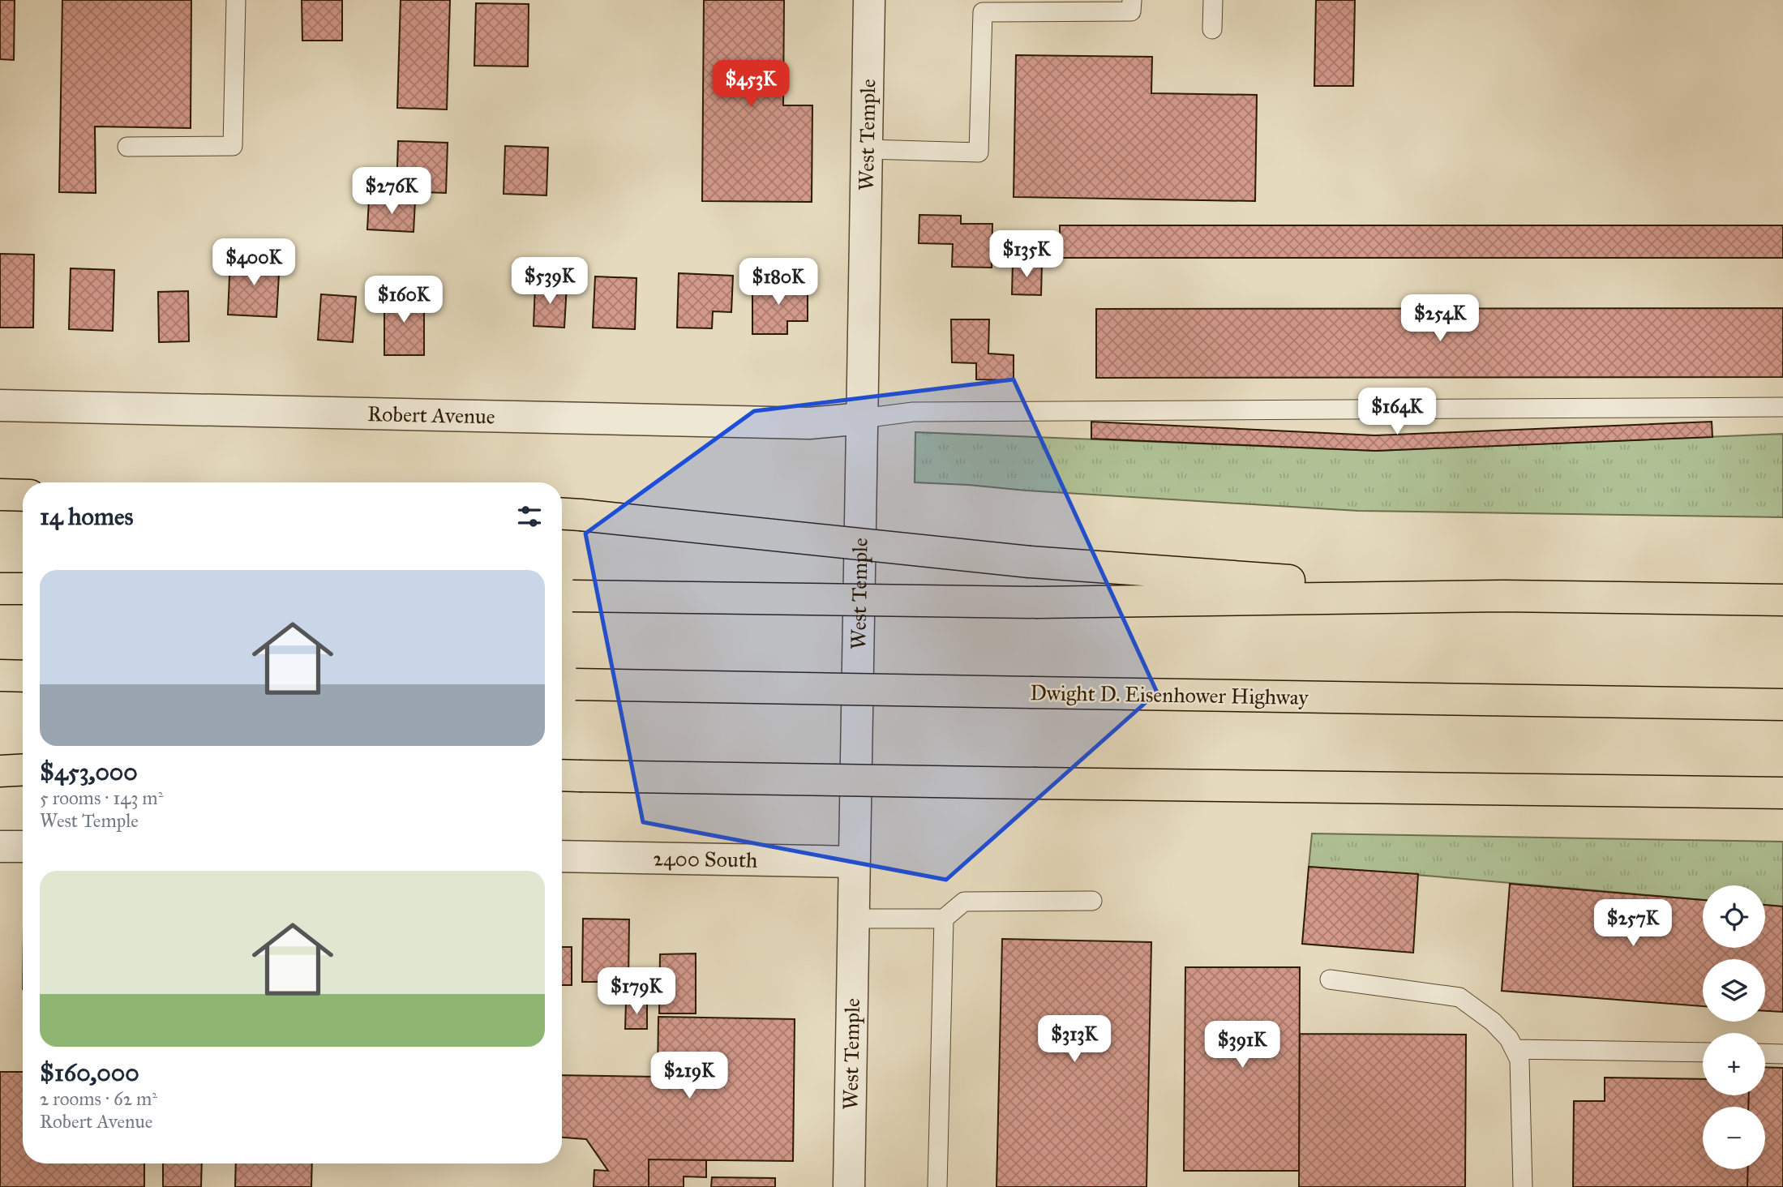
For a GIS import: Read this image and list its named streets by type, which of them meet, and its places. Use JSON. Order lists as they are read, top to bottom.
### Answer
{
  "streets": {
    "highway": ["Dwight D. Eisenhower Highway"],
    "street": ["West Temple", "Robert Avenue", "2400 South"]
  },
  "crossings": [
    ["West Temple", "Robert Avenue"],
    ["West Temple", "2400 South"]
  ],
  "page": {
    "price": [
      "$453K",
      "$276K",
      "$135K",
      "$400K",
      "$539K",
      "$180K",
      "$160K",
      "$254K",
      "$164K",
      "$257K",
      "$179K",
      "$313K",
      "$391K",
      "$219K"
    ],
    "heading": "14 homes",
    "list": [
      {
        "name": "$453,000",
        "note": "5 rooms · 143 m² · West Temple"
      },
      {
        "name": "$160,000",
        "note": "2 rooms · 62 m² · Robert Avenue"
      }
    ],
    "map_buttons": ["+", "−"]
  }
}
